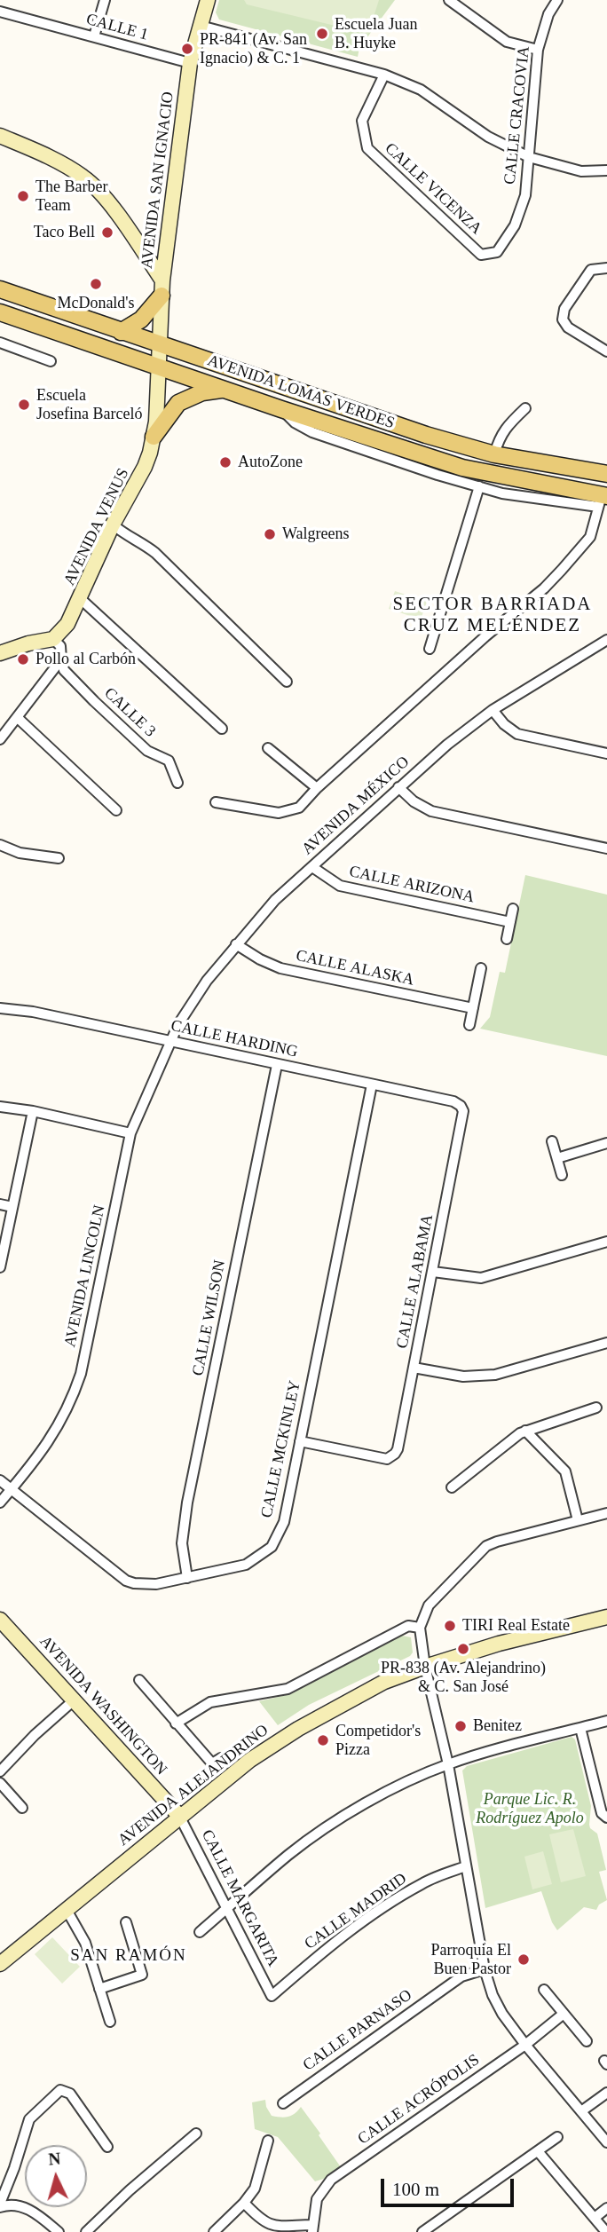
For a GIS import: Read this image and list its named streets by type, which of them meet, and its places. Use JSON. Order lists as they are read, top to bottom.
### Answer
{
  "streets": {
    "main road": ["AVENIDA LOMAS VERDES"],
    "street": [
      "CALLE 1",
      "CALLE CRACOVIA",
      "AVENIDA SAN IGNACIO",
      "CALLE VICENZA",
      "AVENIDA VENUS",
      "CALLE 3",
      "AVENIDA MÉXICO",
      "CALLE ARIZONA",
      "CALLE ALASKA",
      "CALLE HARDING",
      "AVENIDA LINCOLN",
      "CALLE ALABAMA",
      "CALLE WILSON",
      "CALLE MCKINLEY",
      "AVENIDA WASHINGTON",
      "AVENIDA ALEJANDRINO",
      "CALLE MARGARITA",
      "CALLE MADRID",
      "CALLE PARNASO",
      "CALLE ACRÓPOLIS"
    ]
  },
  "crossings": [
    ["CALLE 1", "AVENIDA SAN IGNACIO"],
    ["CALLE CRACOVIA", "CALLE VICENZA"],
    ["AVENIDA SAN IGNACIO", "AVENIDA LOMAS VERDES"],
    ["AVENIDA SAN IGNACIO", "AVENIDA VENUS"],
    ["AVENIDA LOMAS VERDES", "AVENIDA VENUS"],
    ["AVENIDA VENUS", "CALLE 3"],
    ["AVENIDA MÉXICO", "CALLE ARIZONA"],
    ["AVENIDA MÉXICO", "CALLE ALASKA"],
    ["AVENIDA MÉXICO", "CALLE HARDING"],
    ["AVENIDA MÉXICO", "AVENIDA LINCOLN"],
    ["CALLE HARDING", "AVENIDA LINCOLN"],
    ["CALLE HARDING", "CALLE ALABAMA"],
    ["CALLE HARDING", "CALLE WILSON"],
    ["CALLE HARDING", "CALLE MCKINLEY"],
    ["AVENIDA LINCOLN", "CALLE MCKINLEY"],
    ["CALLE ALABAMA", "CALLE MCKINLEY"],
    ["CALLE WILSON", "CALLE MCKINLEY"],
    ["AVENIDA WASHINGTON", "AVENIDA ALEJANDRINO"],
    ["AVENIDA WASHINGTON", "CALLE MARGARITA"],
    ["AVENIDA ALEJANDRINO", "CALLE MARGARITA"],
    ["CALLE MARGARITA", "CALLE MADRID"]
  ],
  "districts": ["SECTOR BARRIADA CRUZ MELÉNDEZ", "SAN RAMÓN"],
  "parks": ["Parque Lic. R. Rodríguez Apolo"],
  "places": [
    "Escuela Juan B. Huyke",
    "PR-841 (Av. San Ignacio) & C. 1",
    "The Barber Team",
    "Taco Bell",
    "McDonald's",
    "Escuela Josefina Barceló",
    "AutoZone",
    "Walgreens",
    "Pollo al Carbón",
    "TIRI Real Estate",
    "PR-838 (Av. Alejandrino) & C. San José",
    "Benitez",
    "Competidor's Pizza",
    "Parroquia El Buen Pastor"
  ],
  "scale_bar": "100 m",
  "north": "top"
}
